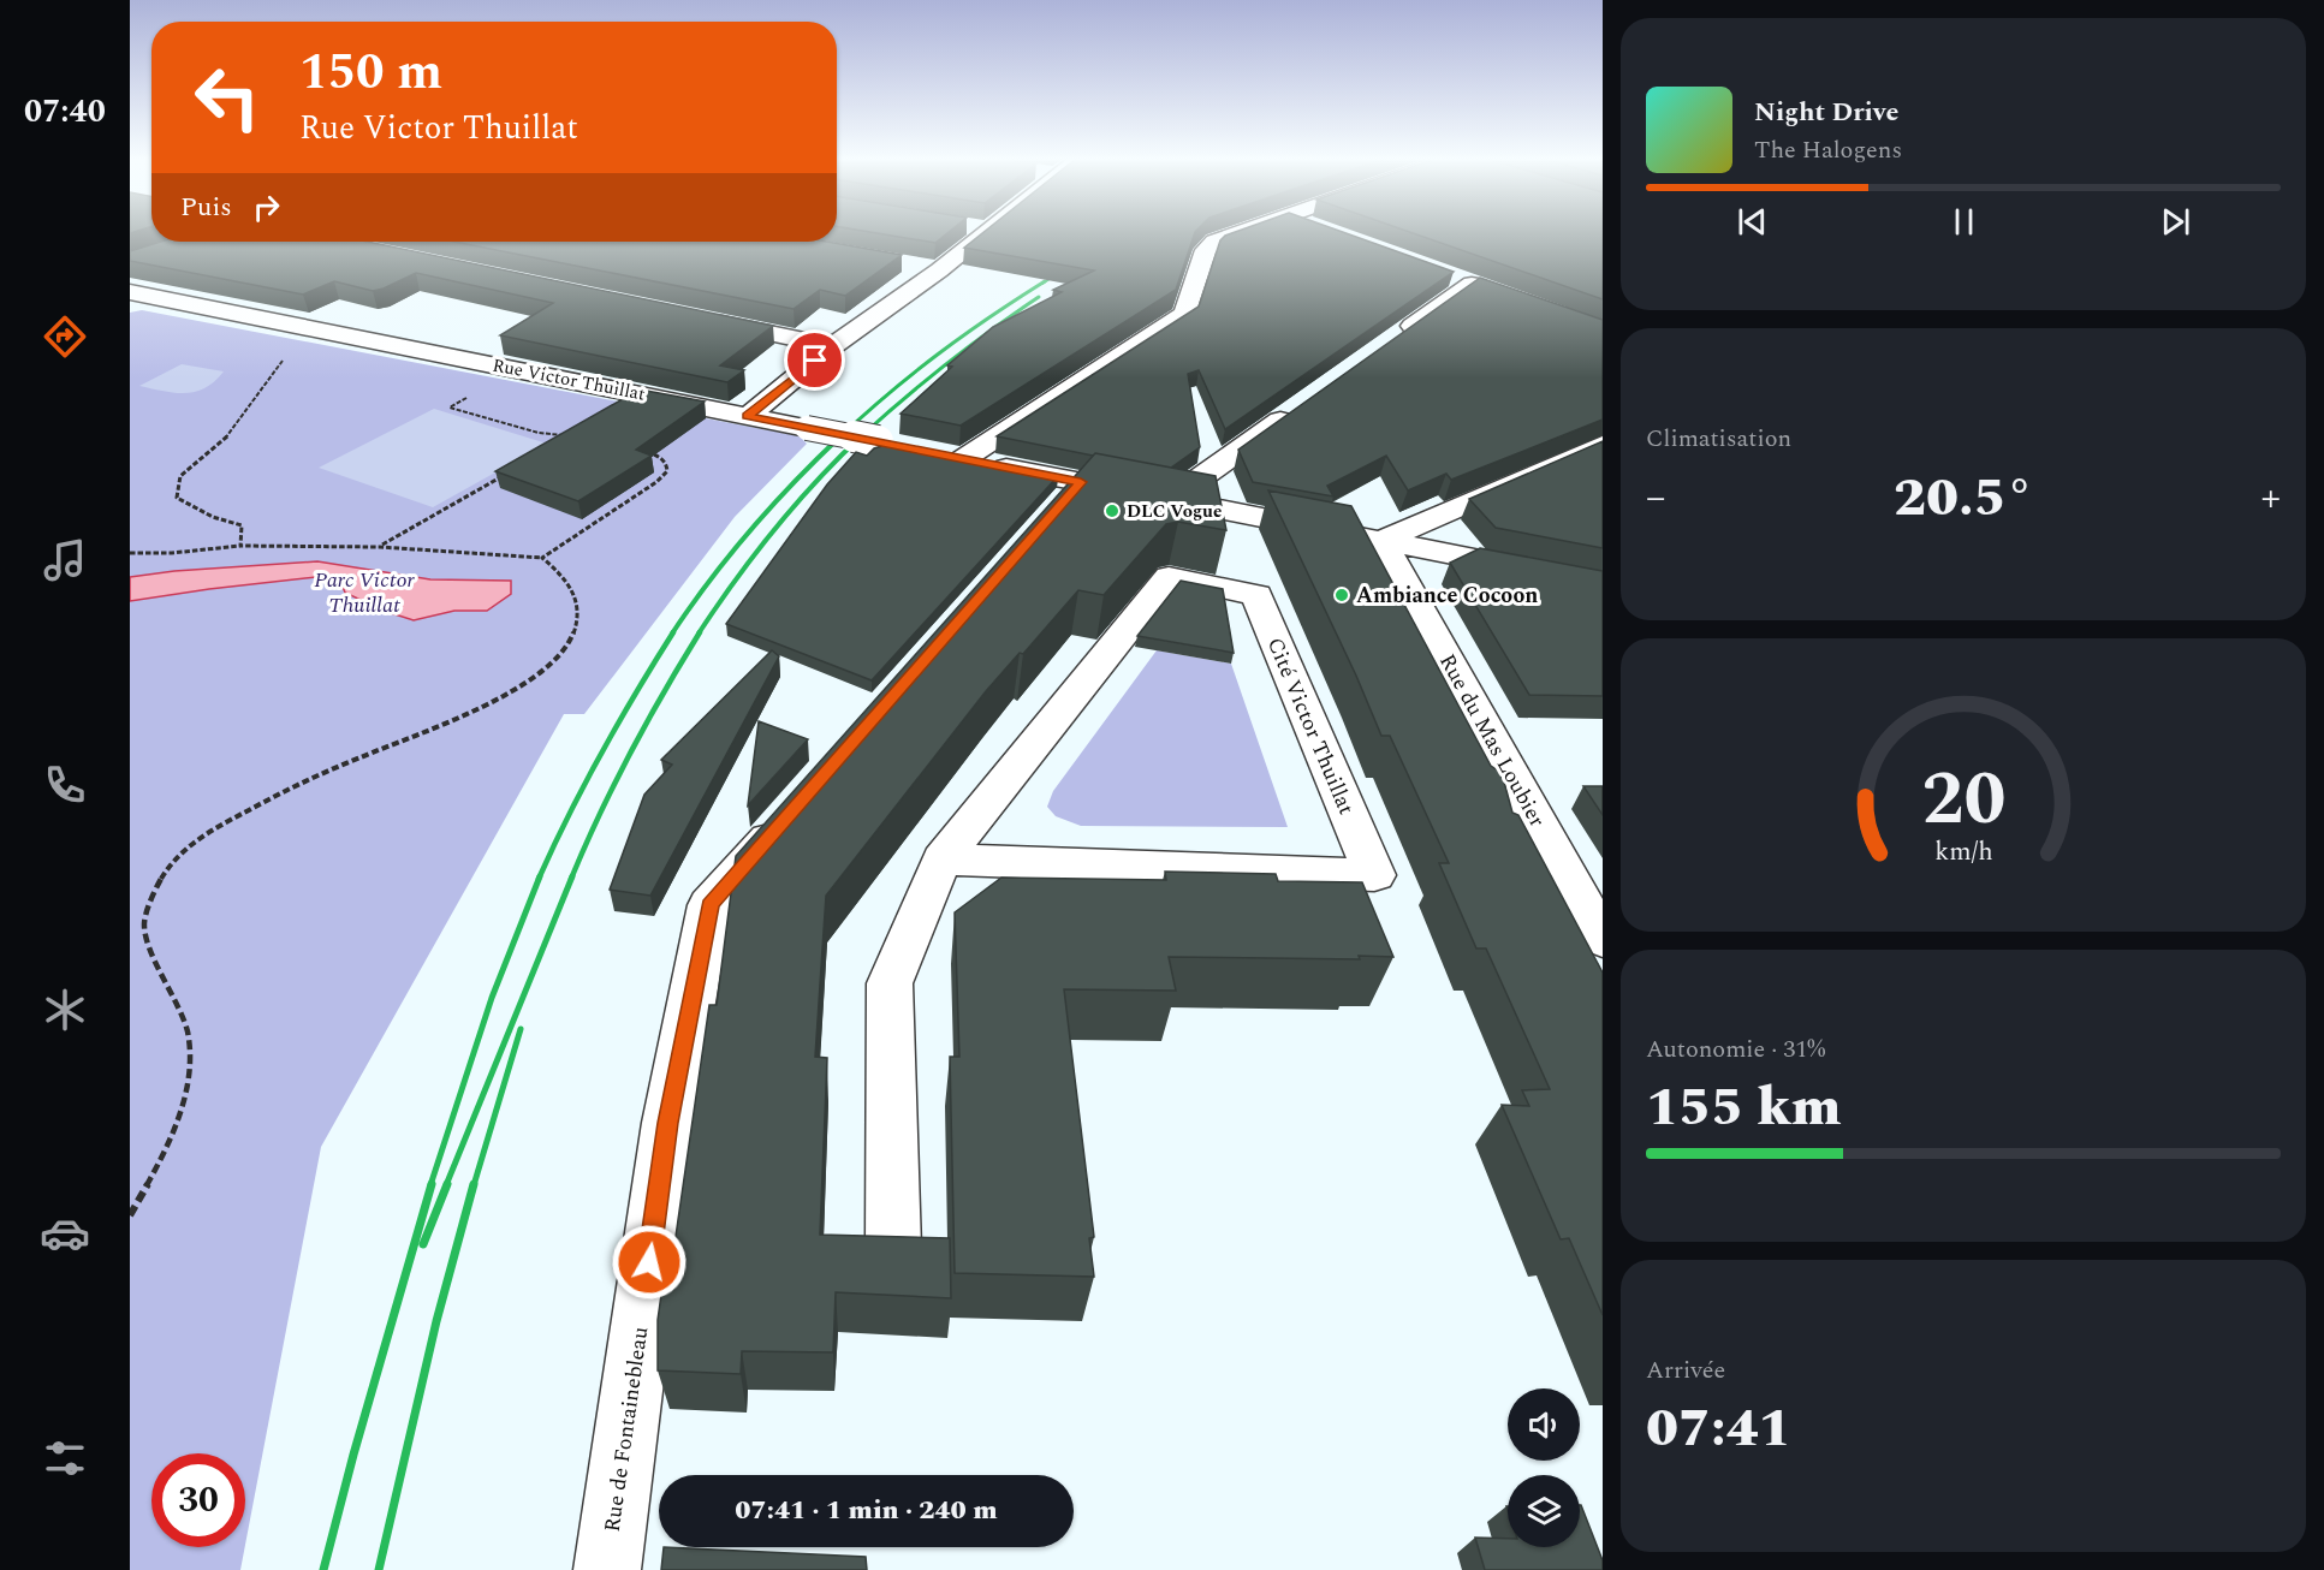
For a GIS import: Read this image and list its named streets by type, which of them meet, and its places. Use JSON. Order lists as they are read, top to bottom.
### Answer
{
  "streets": {
    "street": [
      "Rue Victor Thuillat",
      "Cité Victor Thuillat",
      "Rue du Mas Loubier",
      "Rue de Fontainebleau"
    ]
  },
  "parks": ["Parc Victor Thuillat"],
  "places": ["DLC Vogue", "Ambiance Cocoon"],
  "page": {
    "tabs": "07:40",
    "turn": ["150 m", "Rue Victor Thuillat"],
    "song": ["Night Drive", "The Halogens"],
    "then": "Puis",
    "tile": [
      "Climatisation",
      ["Autonomie · 31%", "155 km"],
      ["Arrivée", "07:41"]
    ],
    "heat": ["−", "20.5°", "+"],
    "limit": "30",
    "trip": "07:41 · 1 min · 240 m",
    "gauge": ["20", "km/h"]
  }
}
